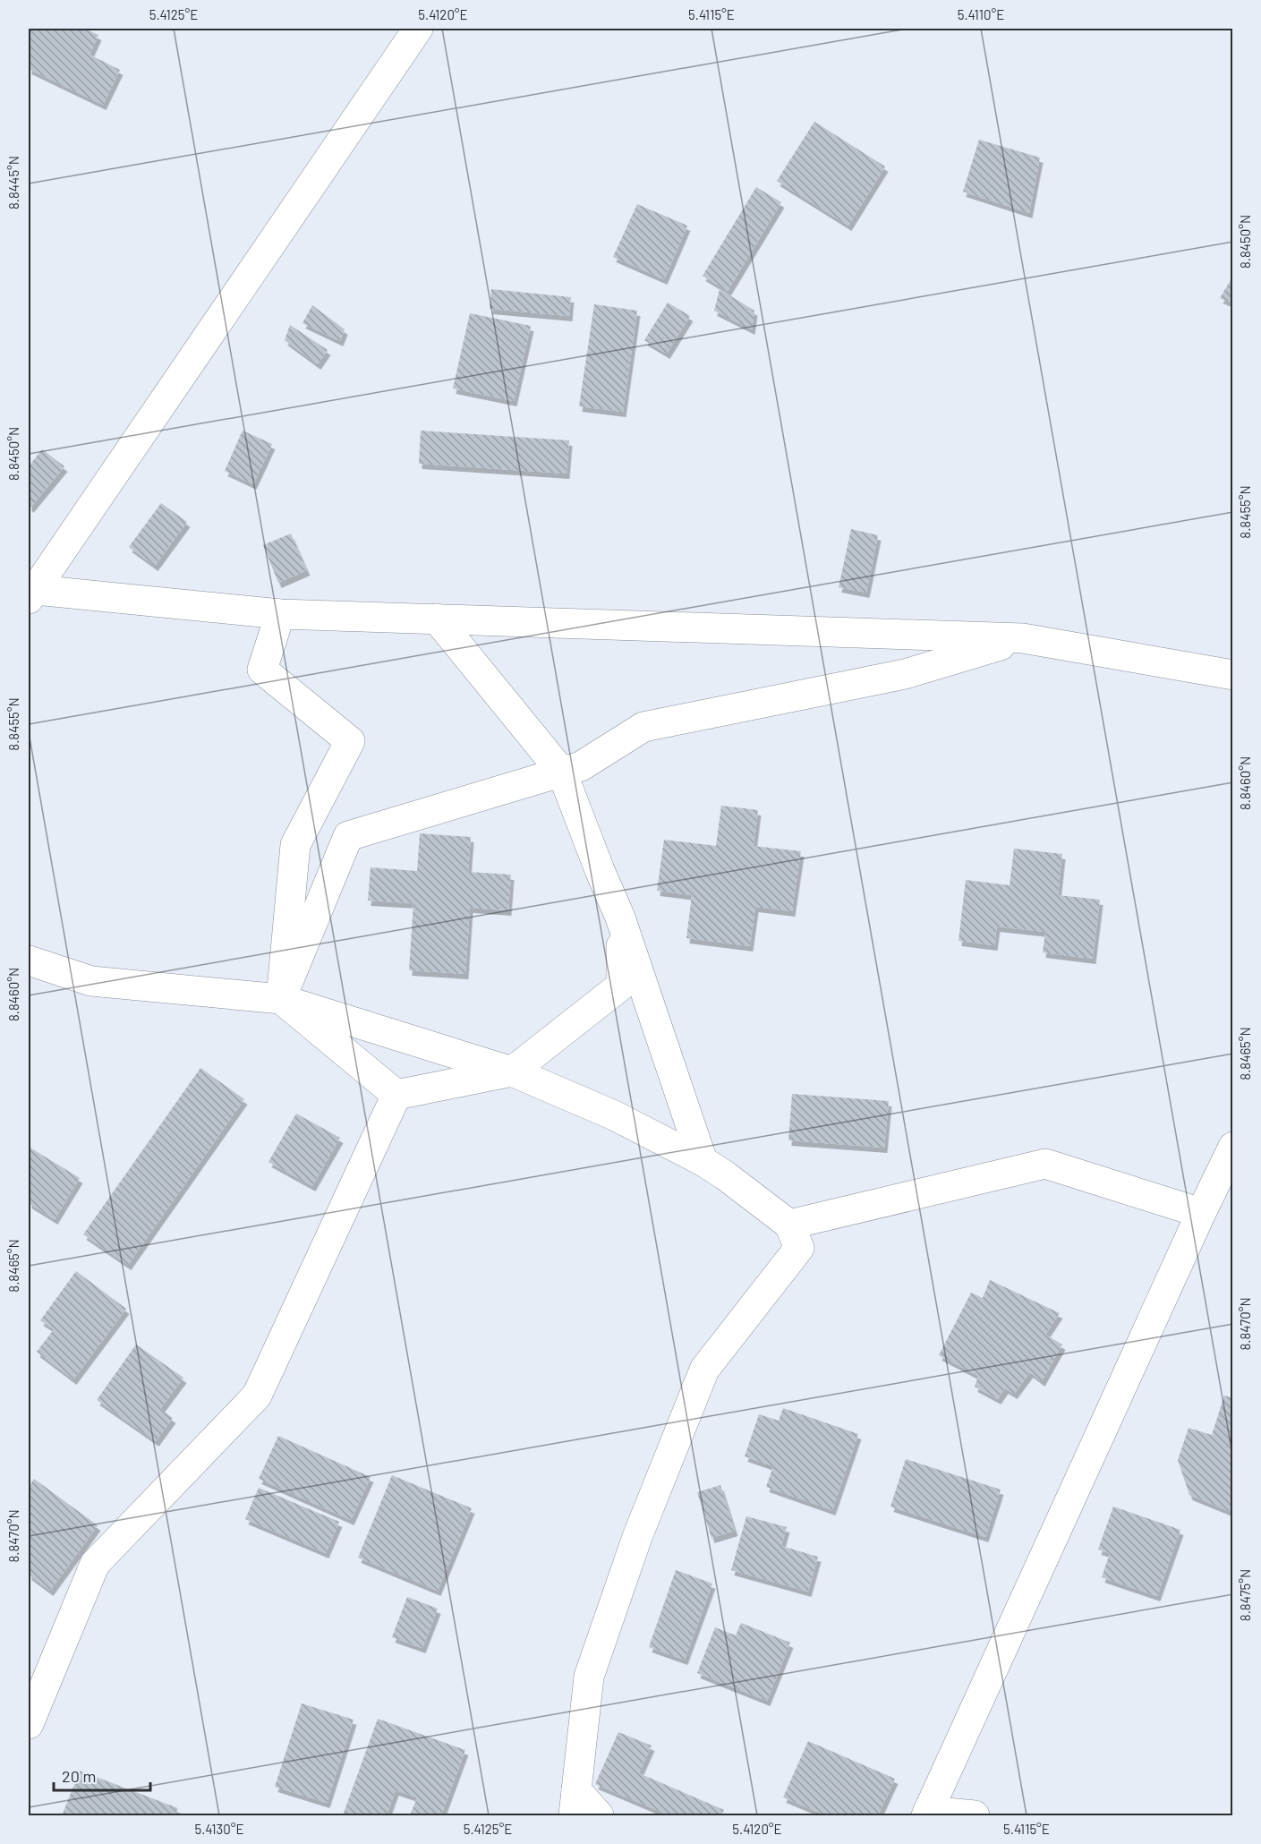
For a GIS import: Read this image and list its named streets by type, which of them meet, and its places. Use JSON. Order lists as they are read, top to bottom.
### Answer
{
  "scale_bar": "20 m",
  "coordinates": [
    "5.4125°E",
    "5.4120°E",
    "5.4115°E",
    "5.4110°E",
    "8.8445°N",
    "8.8450°N",
    "8.8455°N",
    "8.8460°N",
    "8.8465°N",
    "8.8470°N",
    "8.8475°N",
    "5.4130°E"
  ]
}
